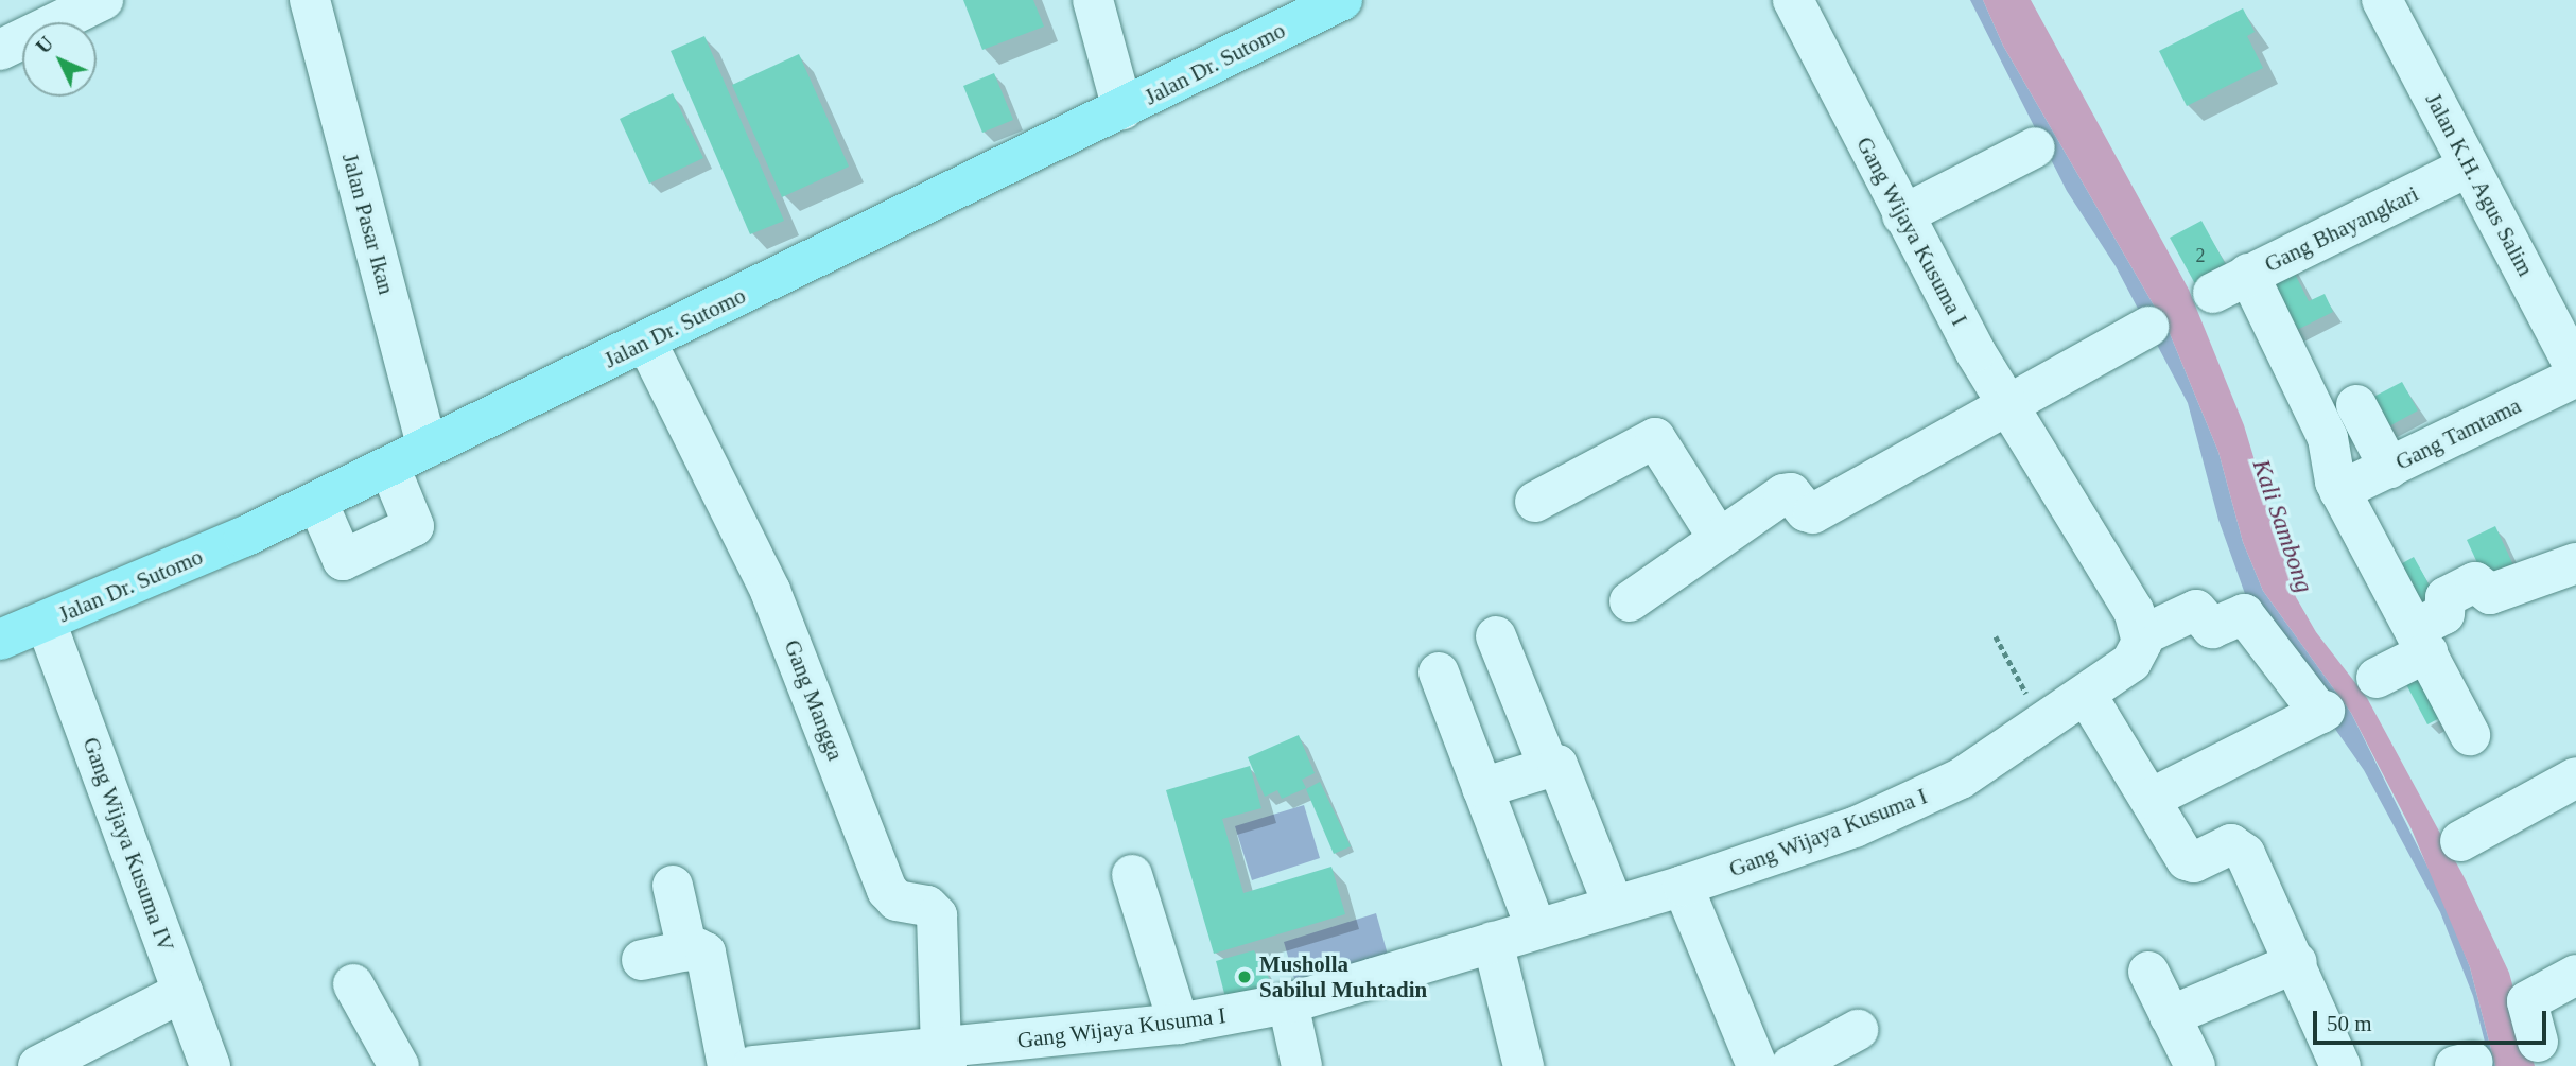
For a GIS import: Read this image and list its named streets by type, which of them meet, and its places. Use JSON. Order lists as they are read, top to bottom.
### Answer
{
  "streets": {
    "main road": ["Jalan Dr. Sutomo"],
    "street": [
      "Jalan K.H. Agus Salim",
      "Jalan Pasar Ikan",
      "Gang Bhayangkari",
      "Gang Wijaya Kusuma I",
      "Gang Tamtama",
      "Gang Mangga",
      "Gang Wijaya Kusuma IV"
    ]
  },
  "crossings": [
    ["Jalan Dr. Sutomo", "Jalan Pasar Ikan"],
    ["Jalan Dr. Sutomo", "Gang Mangga"],
    ["Jalan Dr. Sutomo", "Gang Wijaya Kusuma IV"],
    ["Jalan K.H. Agus Salim", "Gang Bhayangkari"],
    ["Gang Wijaya Kusuma I", "Gang Mangga"]
  ],
  "water": ["Kali Sambong"],
  "places": ["Musholla Sabilul Muhtadin"],
  "house_numbers": ["2"],
  "scale_bar": "50 m",
  "north": "top left"
}
